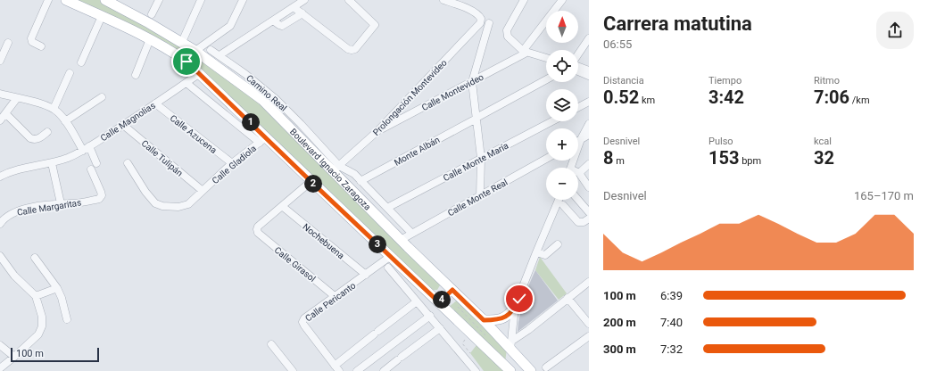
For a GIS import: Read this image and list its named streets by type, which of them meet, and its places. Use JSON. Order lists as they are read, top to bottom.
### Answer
{
  "streets": {
    "main road": ["Boulevard Ignacio Zaragoza"],
    "street": [
      "Calle Montevideo",
      "Camino Real",
      "Prolongación Montevideo",
      "Calle Magnolias",
      "Calle Azucena",
      "Monte Albán",
      "Calle Tulipán",
      "Calle Monte María",
      "Calle Gladiola",
      "Calle Monte Real",
      "Calle Margaritas",
      "Nochebuena",
      "Calle Girasol",
      "Calle Pericanto"
    ]
  },
  "crossings": [
    ["Calle Montevideo", "Prolongación Montevideo"],
    ["Camino Real", "Prolongación Montevideo"],
    ["Camino Real", "Monte Albán"],
    ["Camino Real", "Calle Monte María"],
    ["Camino Real", "Boulevard Ignacio Zaragoza"],
    ["Camino Real", "Calle Monte Real"],
    ["Prolongación Montevideo", "Boulevard Ignacio Zaragoza"],
    ["Calle Magnolias", "Calle Azucena"],
    ["Calle Magnolias", "Calle Tulipán"],
    ["Calle Azucena", "Calle Gladiola"],
    ["Calle Tulipán", "Calle Gladiola"],
    ["Boulevard Ignacio Zaragoza", "Calle Monte Real"],
    ["Nochebuena", "Calle Girasol"],
    ["Nochebuena", "Calle Pericanto"],
    ["Calle Girasol", "Calle Pericanto"]
  ],
  "scale_bar": "100 m",
  "north": "top",
  "page": {
    "heading": ["Carrera matutina", "06:55"],
    "map_buttons": ["+", "−"],
    "stats": [
      ["Distancia", "0.52 km"],
      ["Tiempo", "3:42"],
      ["Ritmo", "7:06 /km"],
      ["Desnivel", "8 m"],
      ["Pulso", "153 bpm"],
      ["kcal", "32"]
    ],
    "pins": [
      "1",
      "2",
      "3",
      "4"
    ],
    "chart": ["Desnivel", "165–170 m"],
    "list": [
      {
        "name": "100 m",
        "note": "6:39"
      },
      {
        "name": "200 m",
        "note": "7:40"
      },
      {
        "name": "300 m",
        "note": "7:32"
      }
    ],
    "scale": "100 m"
  }
}
